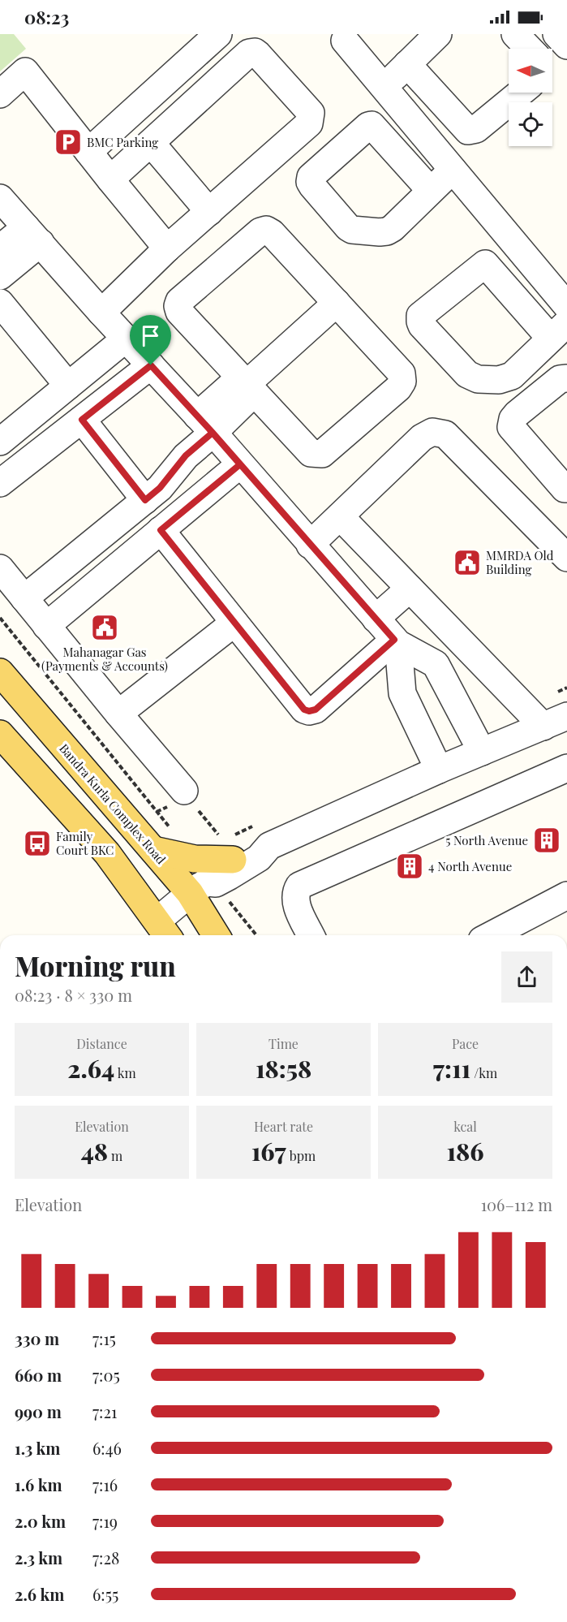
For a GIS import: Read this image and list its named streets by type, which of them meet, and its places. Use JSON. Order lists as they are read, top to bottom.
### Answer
{
  "streets": {
    "main road": ["Bandra Kurla Complex Road"]
  },
  "places": {
    "parking": ["BMC Parking"],
    "public building": ["MMRDA Old Building", "Mahanagar Gas (Payments & Accounts)"],
    "building": ["5 North Avenue", "4 North Avenue"],
    "bus stop": ["Family Court BKC"]
  },
  "north": "left",
  "page": {
    "status": "08:23",
    "heading": ["Morning run", "08:23 · 8 × 330 m"],
    "stats": [
      ["Distance", "2.64 km"],
      ["Time", "18:58"],
      ["Pace", "7:11 /km"],
      ["Elevation", "48 m"],
      ["Heart rate", "167 bpm"],
      ["kcal", "186"]
    ],
    "chart": ["Elevation", "106–112 m"],
    "list": [
      {
        "name": "330 m",
        "note": "7:15"
      },
      {
        "name": "660 m",
        "note": "7:05"
      },
      {
        "name": "990 m",
        "note": "7:21"
      },
      {
        "name": "1.3 km",
        "note": "6:46"
      },
      {
        "name": "1.6 km",
        "note": "7:16"
      },
      {
        "name": "2.0 km",
        "note": "7:19"
      },
      {
        "name": "2.3 km",
        "note": "7:28"
      },
      {
        "name": "2.6 km",
        "note": "6:55"
      }
    ]
  }
}
